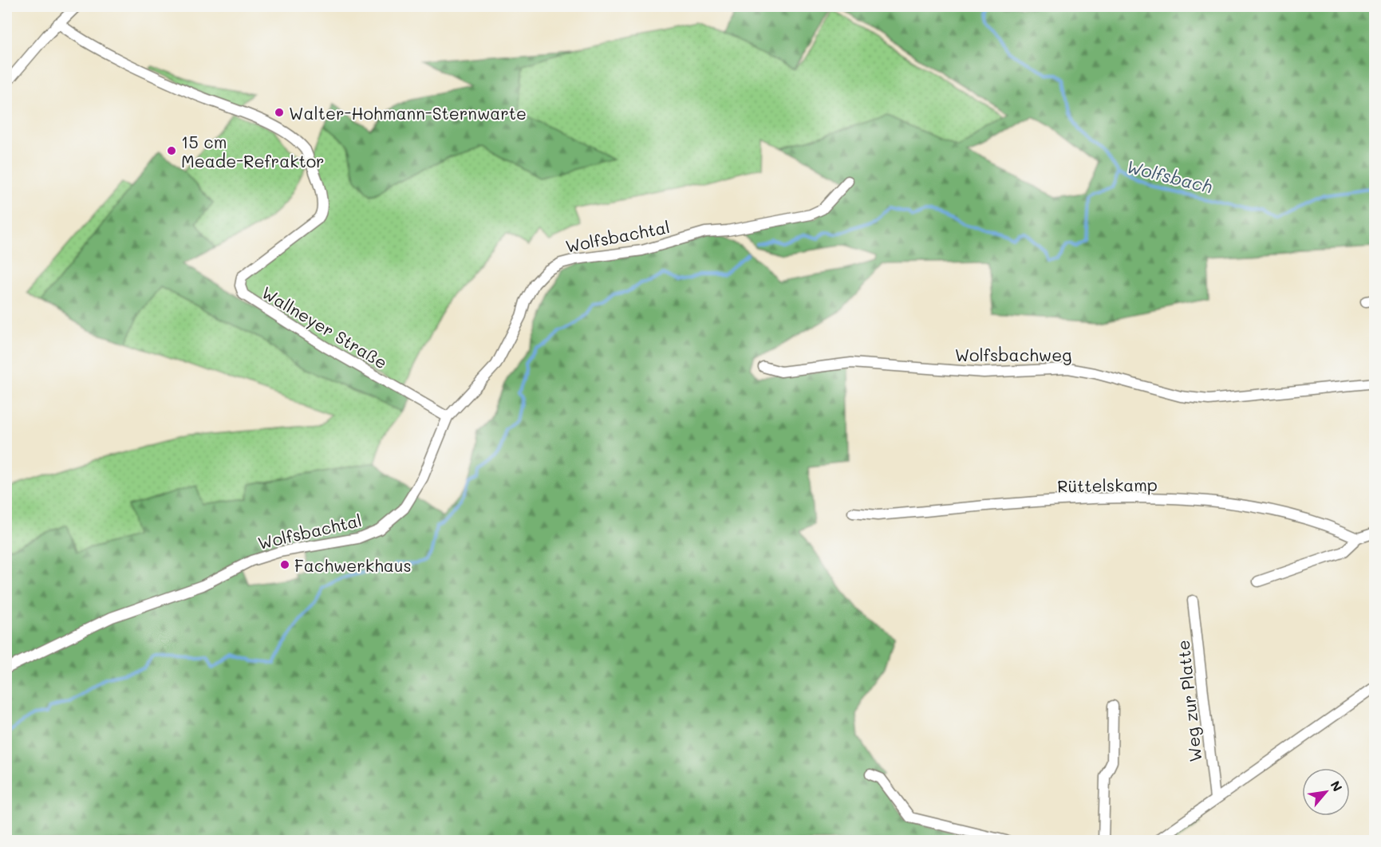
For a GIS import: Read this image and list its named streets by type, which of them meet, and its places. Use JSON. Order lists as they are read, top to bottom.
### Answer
{
  "streets": {
    "street": [
      "Wolfsbachtal",
      "Wallneyer Straße",
      "Wolfsbachweg",
      "Rüttelskamp",
      "Weg zur Platte"
    ]
  },
  "crossings": [
    ["Wolfsbachtal", "Wallneyer Straße"]
  ],
  "water": ["Wolfsbach"],
  "places": ["Walter-Hohmann-Sternwarte", "15 cm Meade-Refraktor", "Fachwerkhaus"],
  "north": "top right"
}
